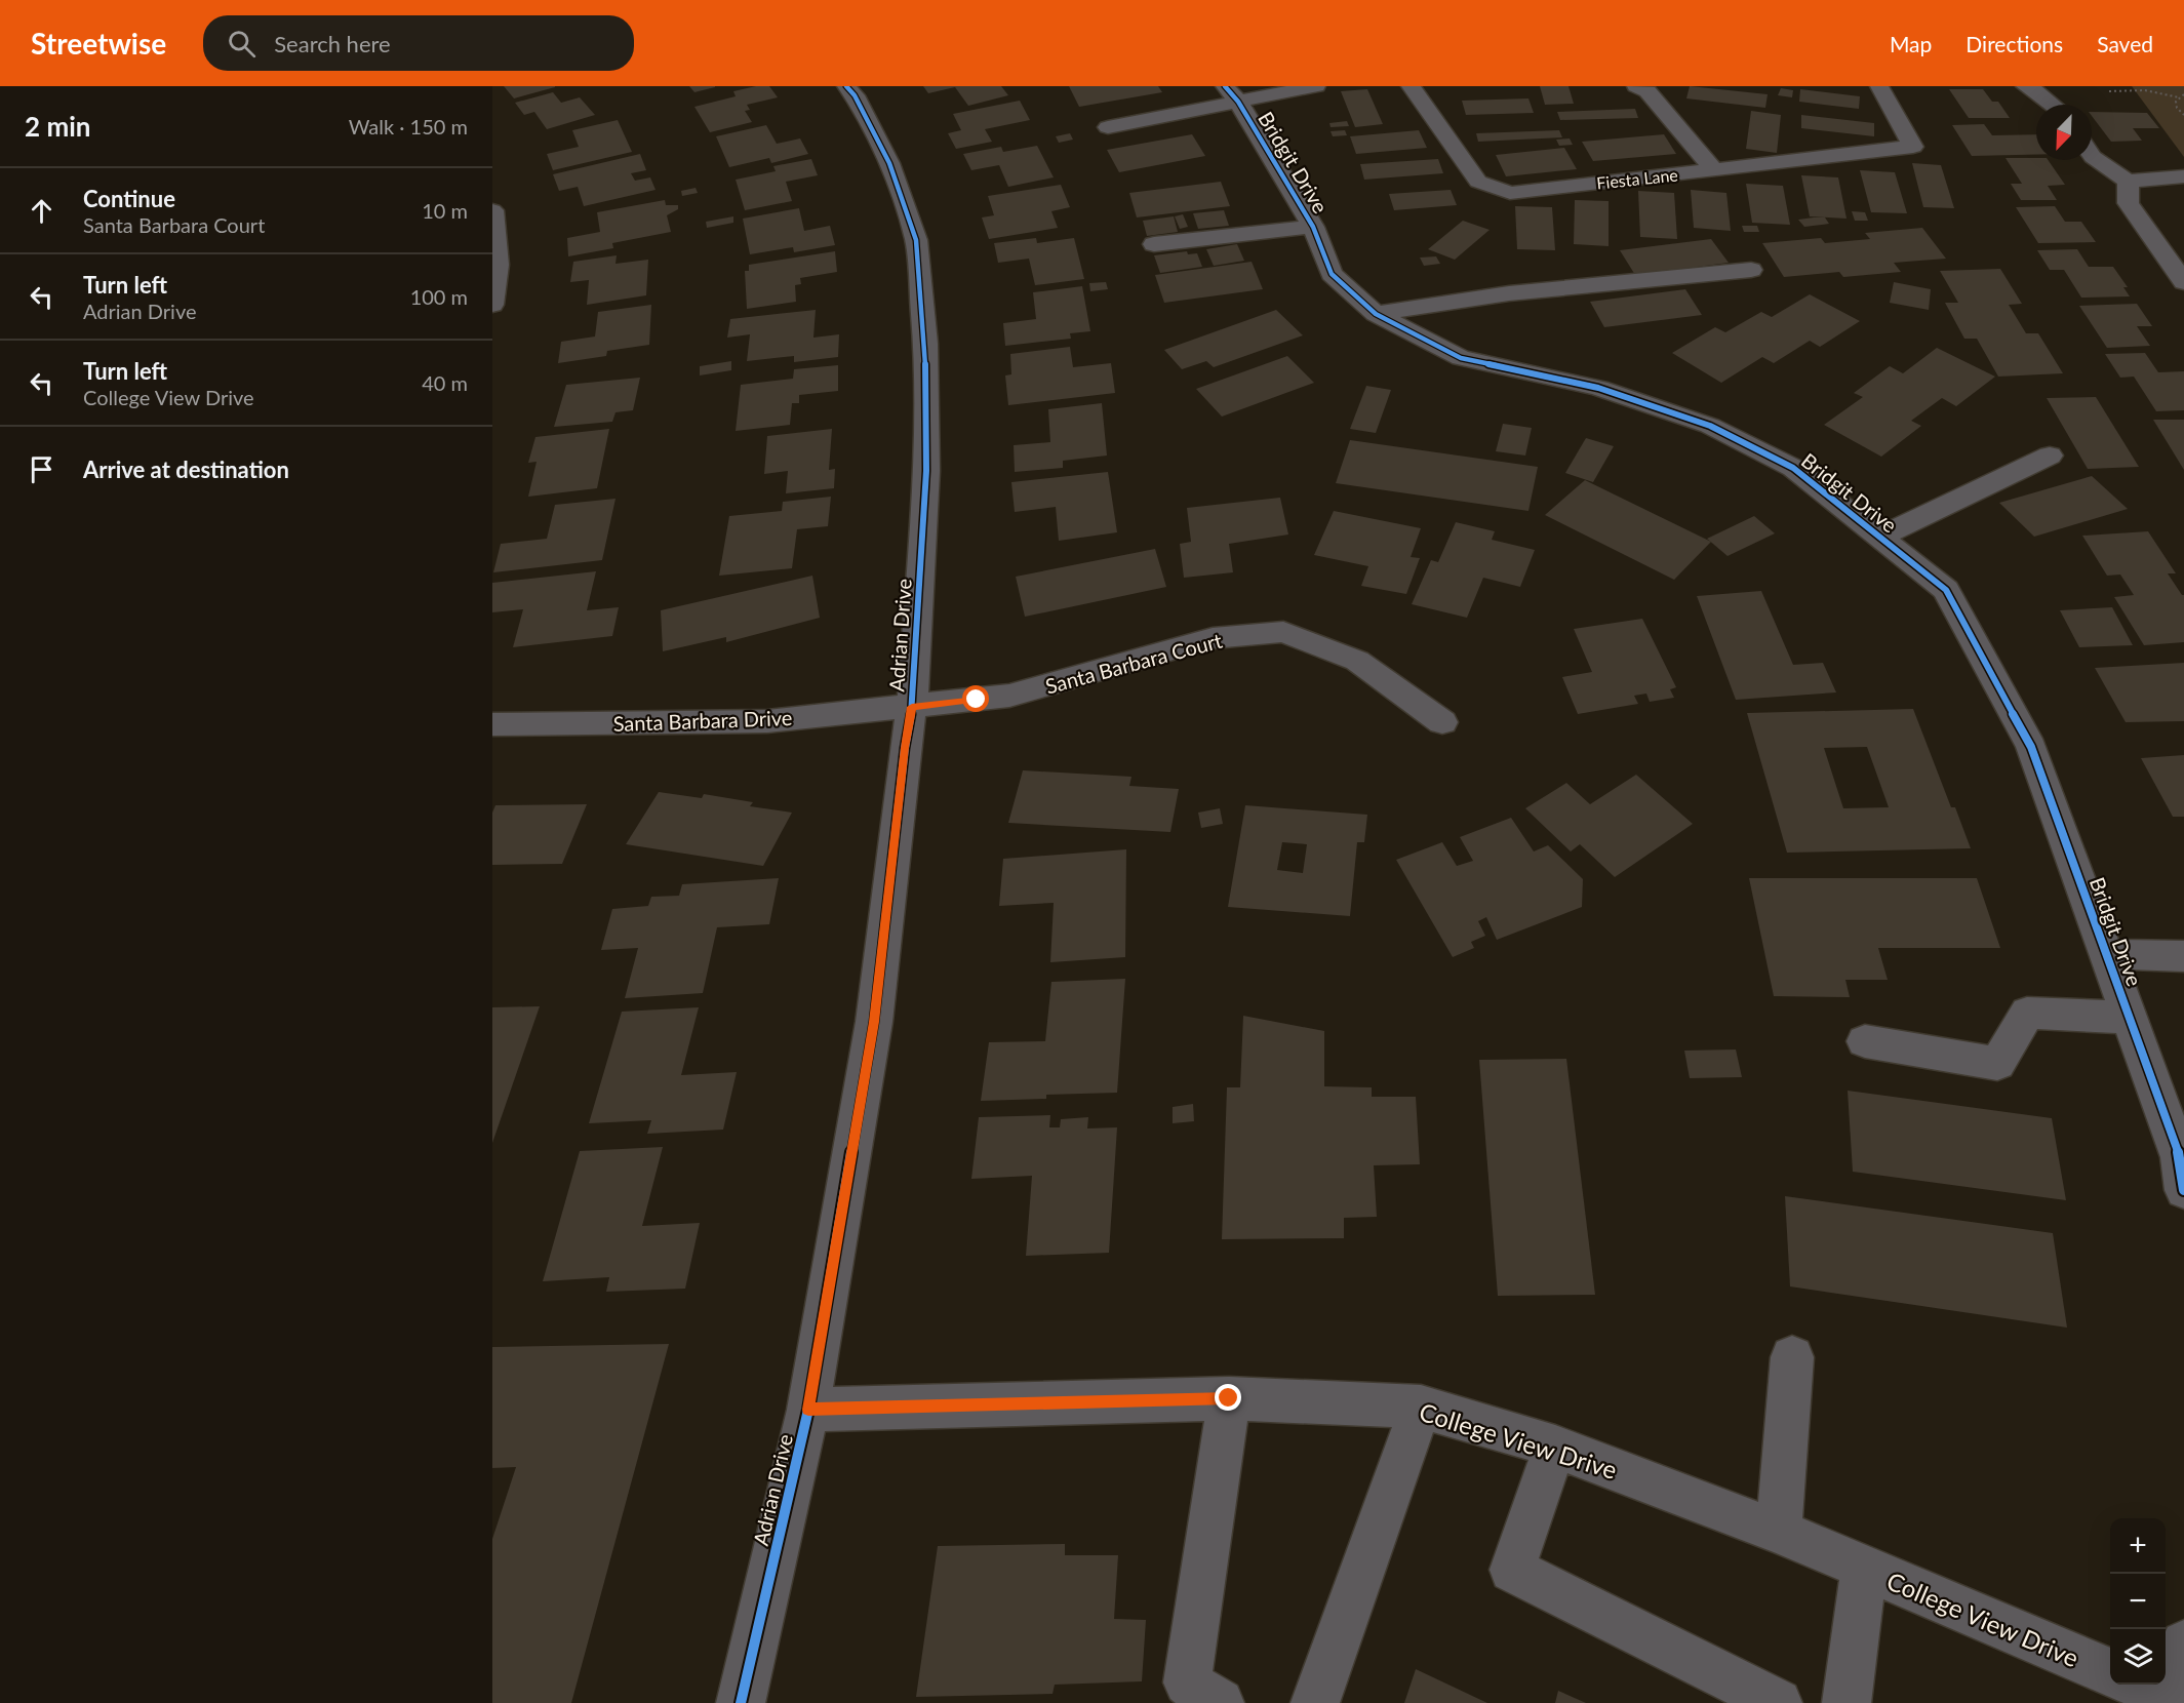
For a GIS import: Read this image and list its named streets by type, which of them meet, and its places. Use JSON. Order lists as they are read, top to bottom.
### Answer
{
  "streets": {
    "street": [
      "Bridgit Drive",
      "Fiesta Lane",
      "Adrian Drive",
      "Santa Barbara Court",
      "Santa Barbara Drive",
      "College View Drive"
    ]
  },
  "crossings": [
    ["Adrian Drive", "Santa Barbara Court"],
    ["Adrian Drive", "Santa Barbara Drive"],
    ["Adrian Drive", "College View Drive"],
    ["Santa Barbara Court", "Santa Barbara Drive"]
  ],
  "north": "bottom left",
  "page": {
    "header": "Streetwise",
    "search": "Search here",
    "nav": ["Map", "Directions", "Saved"],
    "heading": ["2 min", "Walk · 150 m"],
    "list": [
      ["Continue", "Santa Barbara Court", "10 m"],
      ["Turn left", "Adrian Drive", "100 m"],
      ["Turn left", "College View Drive", "40 m"],
      "Arrive at destination"
    ],
    "map_buttons": ["+", "−"]
  }
}
